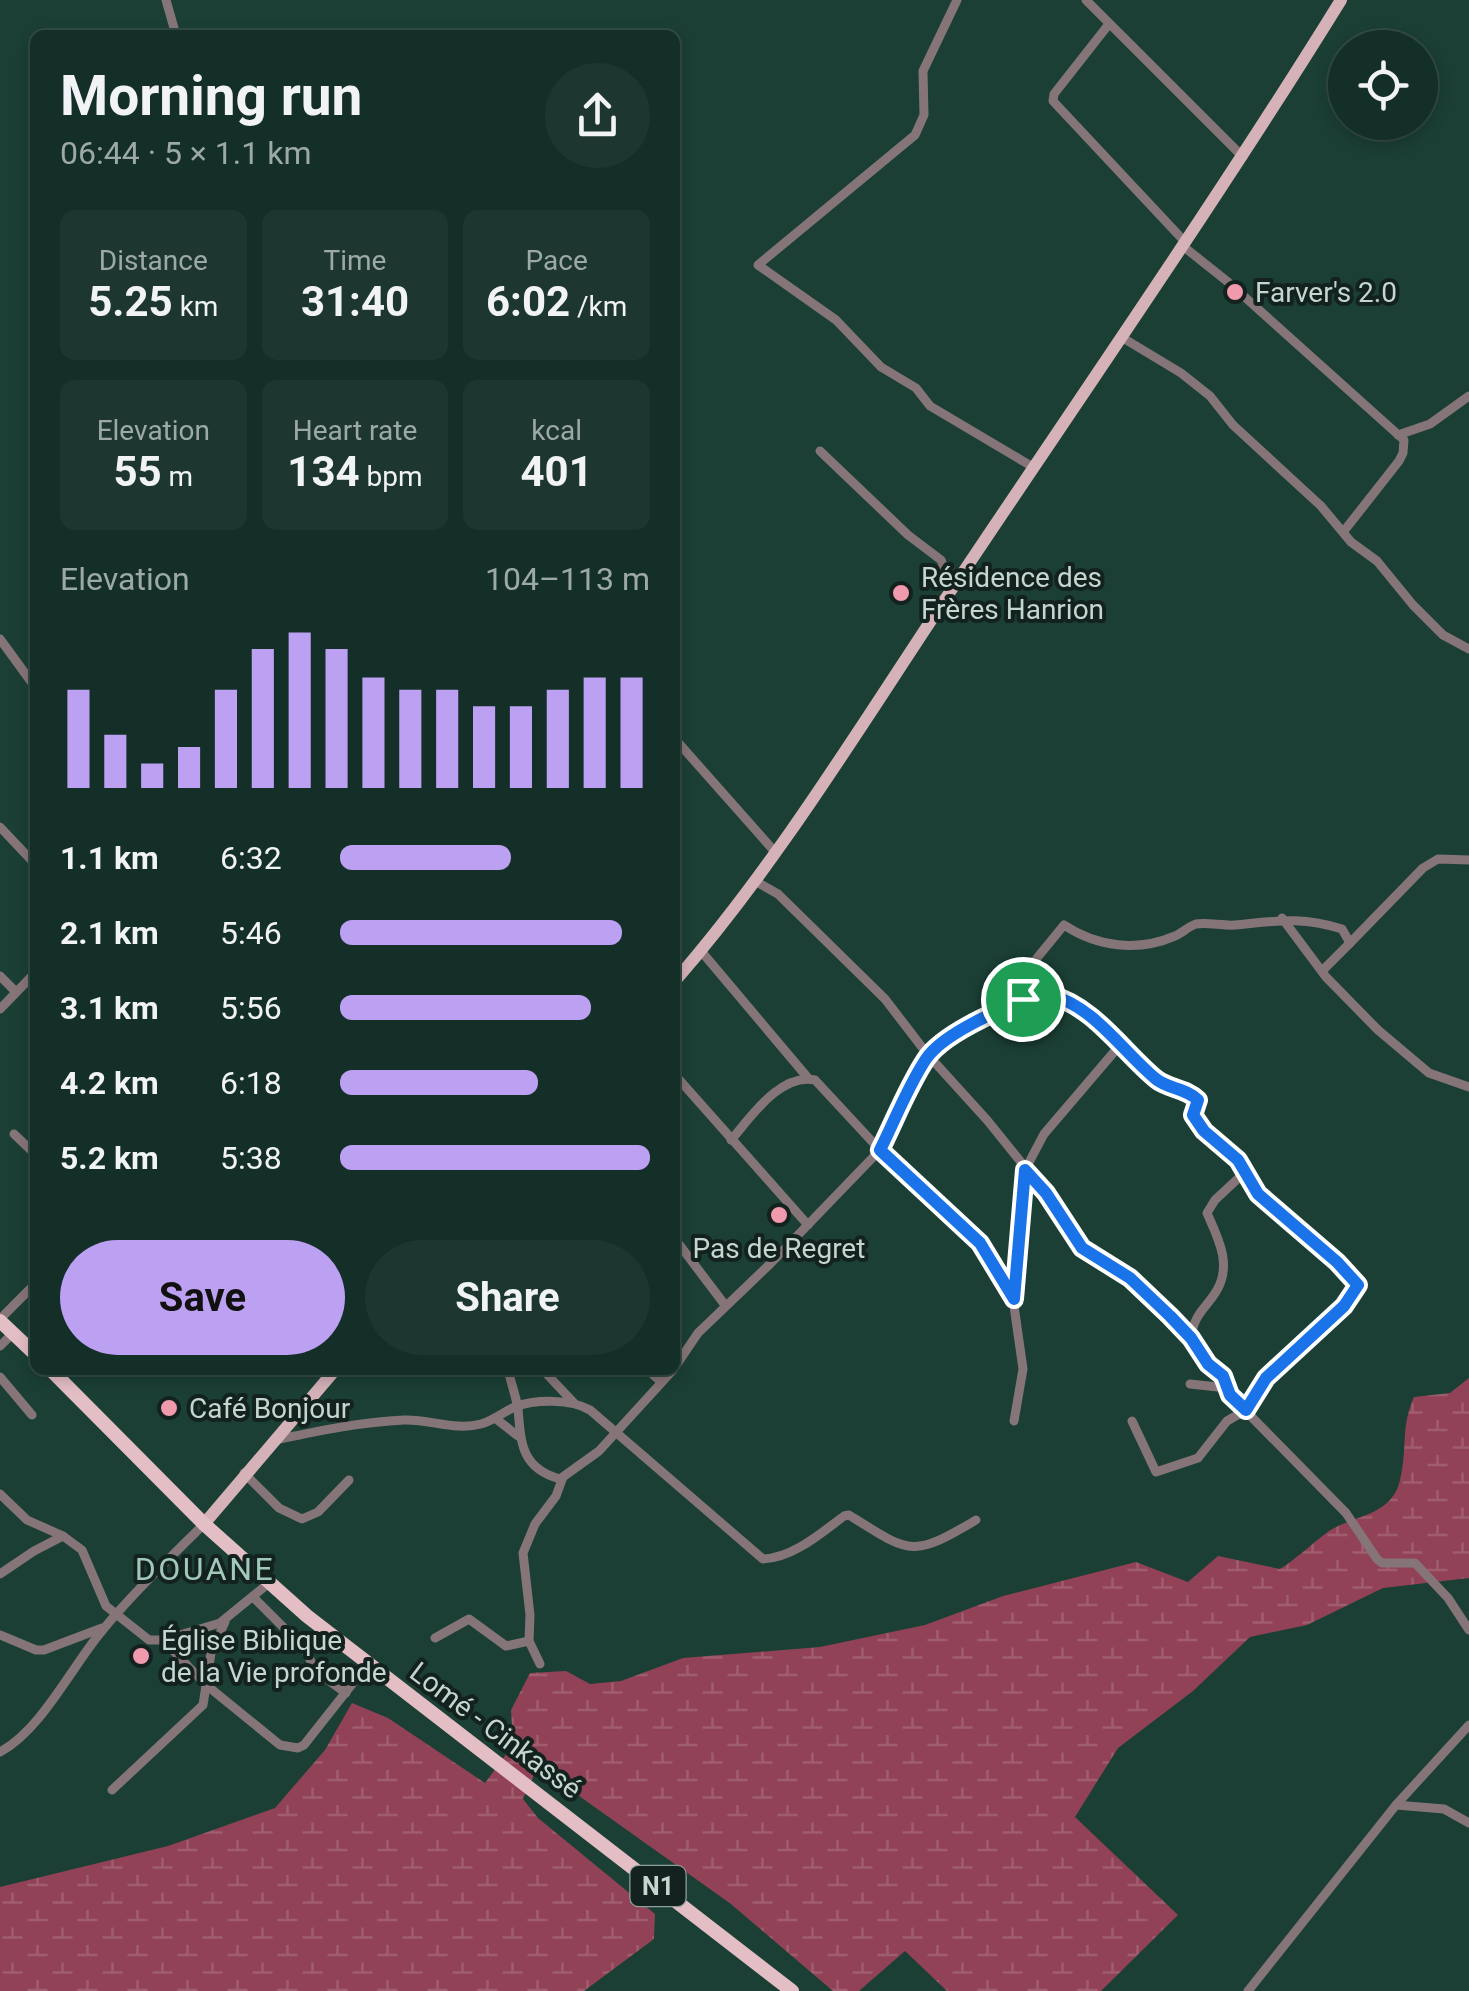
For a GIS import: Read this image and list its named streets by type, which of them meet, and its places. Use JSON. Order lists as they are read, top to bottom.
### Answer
{
  "streets": {
    "highway": ["Lomé - Cinkassé", "N1"]
  },
  "districts": ["DOUANE"],
  "places": [
    "Farver's 2.0",
    "Résidence des Frères Hanrion",
    "Pas de Regret",
    "Café Bonjour",
    "Église Biblique de la Vie profonde"
  ],
  "page": {
    "heading": ["Morning run", "06:44 · 5 × 1.1 km"],
    "stats": [
      ["Distance", "5.25 km"],
      ["Time", "31:40"],
      ["Pace", "6:02 /km"],
      ["Elevation", "55 m"],
      ["Heart rate", "134 bpm"],
      ["kcal", "401"]
    ],
    "chart": ["Elevation", "104–113 m"],
    "list": [
      {
        "name": "1.1 km",
        "note": "6:32"
      },
      {
        "name": "2.1 km",
        "note": "5:46"
      },
      {
        "name": "3.1 km",
        "note": "5:56"
      },
      {
        "name": "4.2 km",
        "note": "6:18"
      },
      {
        "name": "5.2 km",
        "note": "5:38"
      }
    ],
    "buttons": ["Save", "Share"]
  }
}
